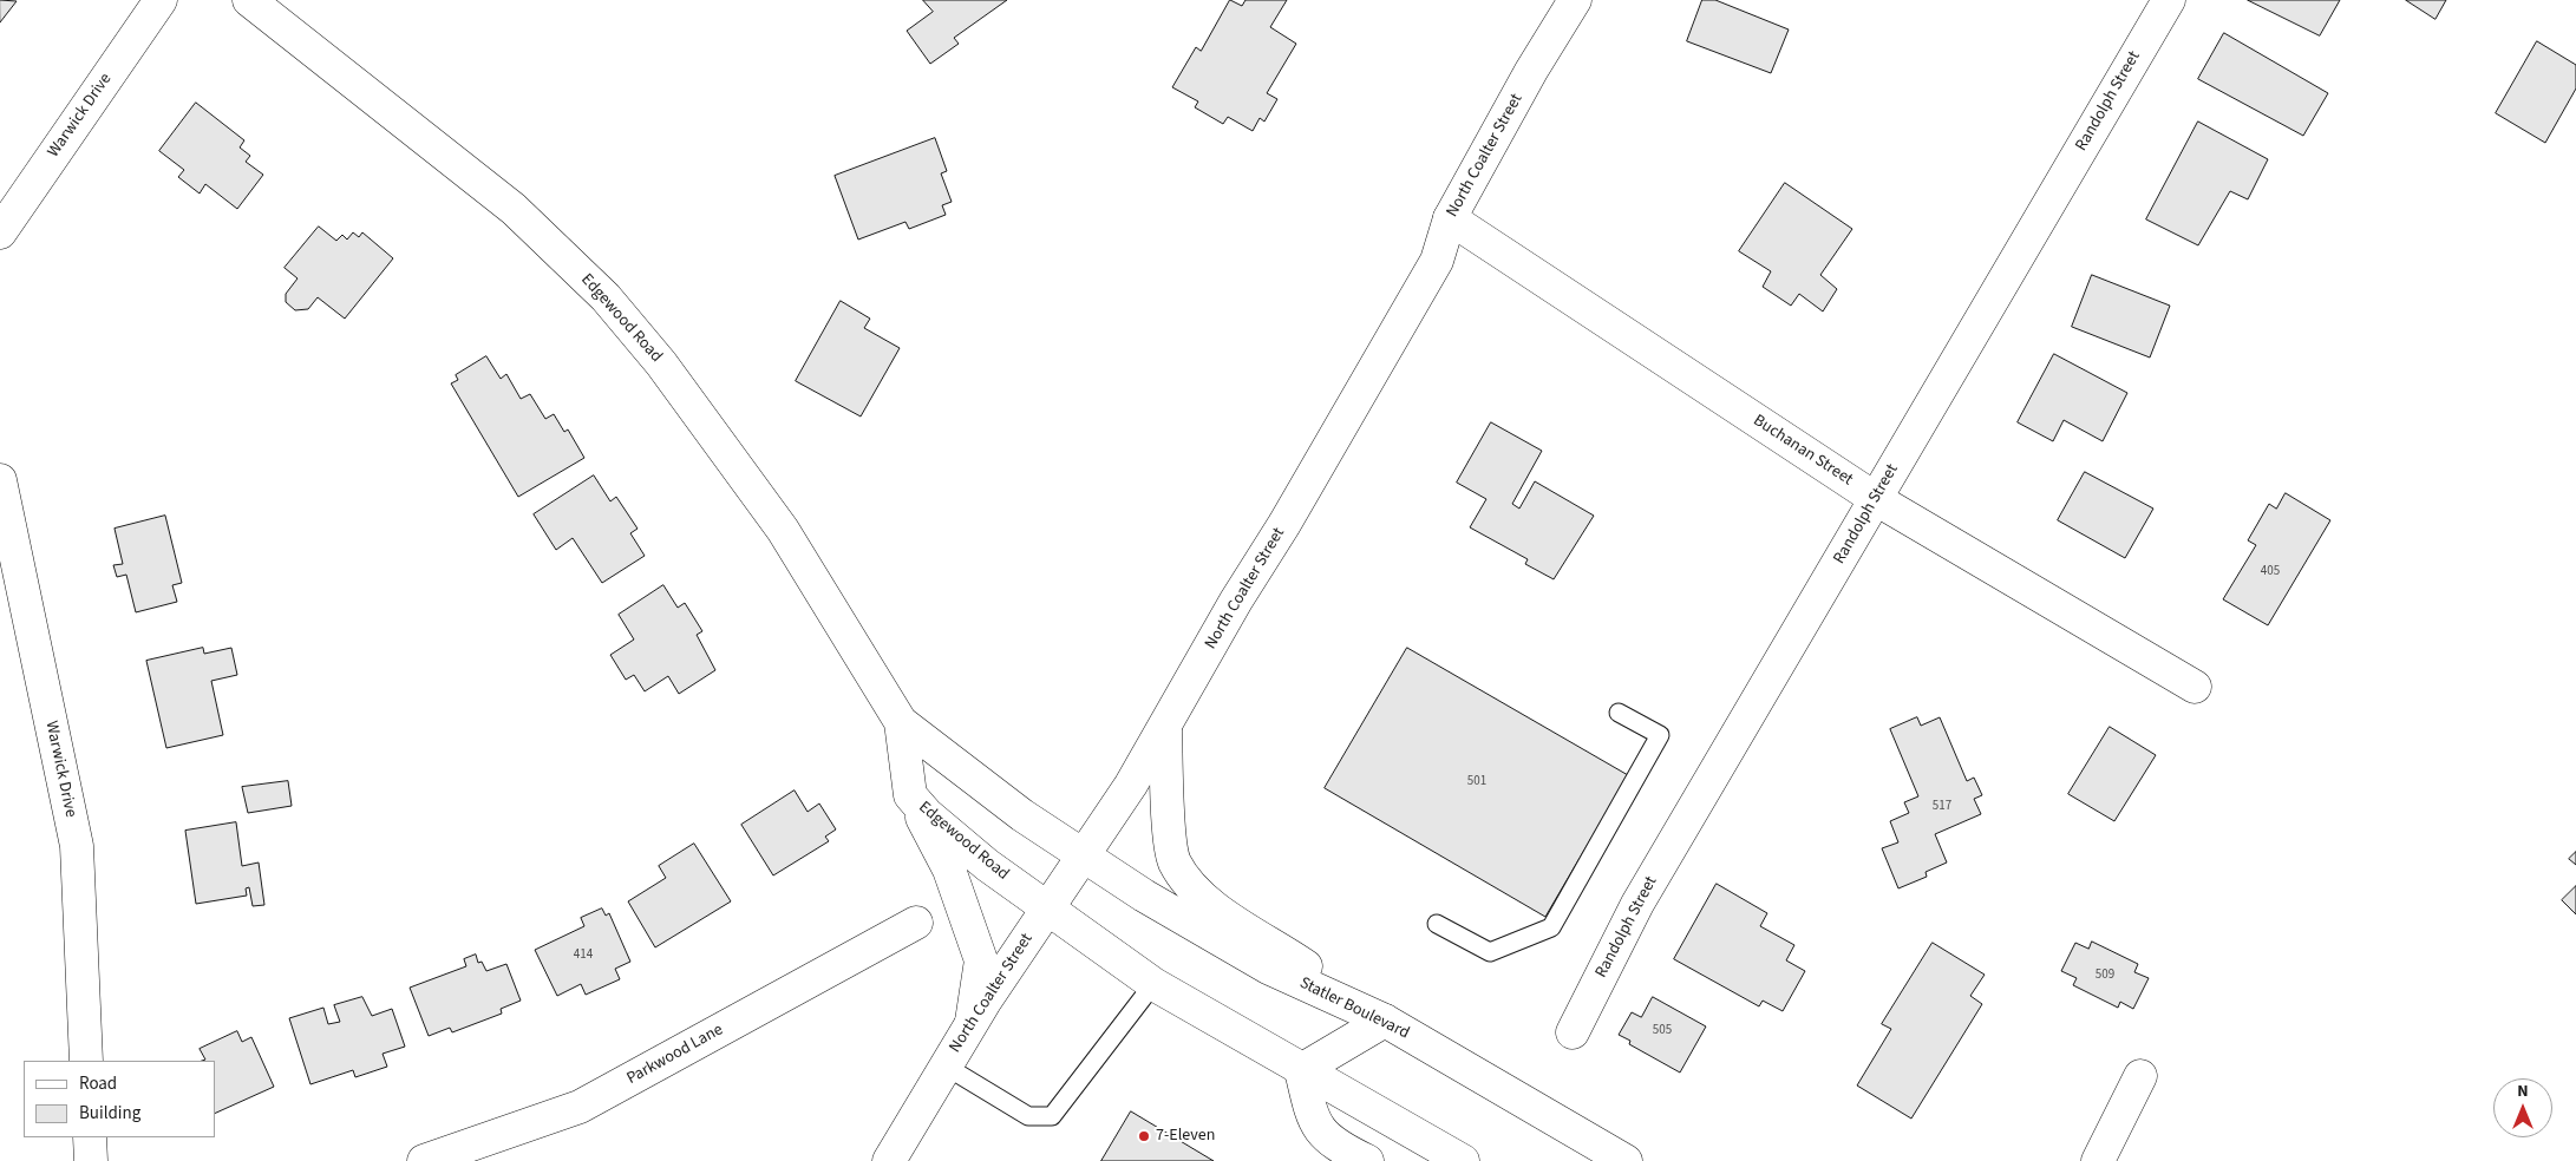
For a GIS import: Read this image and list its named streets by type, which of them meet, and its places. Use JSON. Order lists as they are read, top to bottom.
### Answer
{
  "streets": {
    "street": [
      "Randolph Street",
      "Warwick Drive",
      "North Coalter Street",
      "Edgewood Road",
      "Buchanan Street",
      "Statler Boulevard",
      "Parkwood Lane"
    ]
  },
  "crossings": [
    ["Randolph Street", "Buchanan Street"],
    ["North Coalter Street", "Edgewood Road"],
    ["North Coalter Street", "Buchanan Street"],
    ["North Coalter Street", "Statler Boulevard"],
    ["Edgewood Road", "Statler Boulevard"]
  ],
  "places": ["7-Eleven"],
  "house_numbers": [
    "405",
    "501",
    "517",
    "414",
    "509",
    "505"
  ],
  "legend": ["Road", "Building"],
  "north": "top"
}
